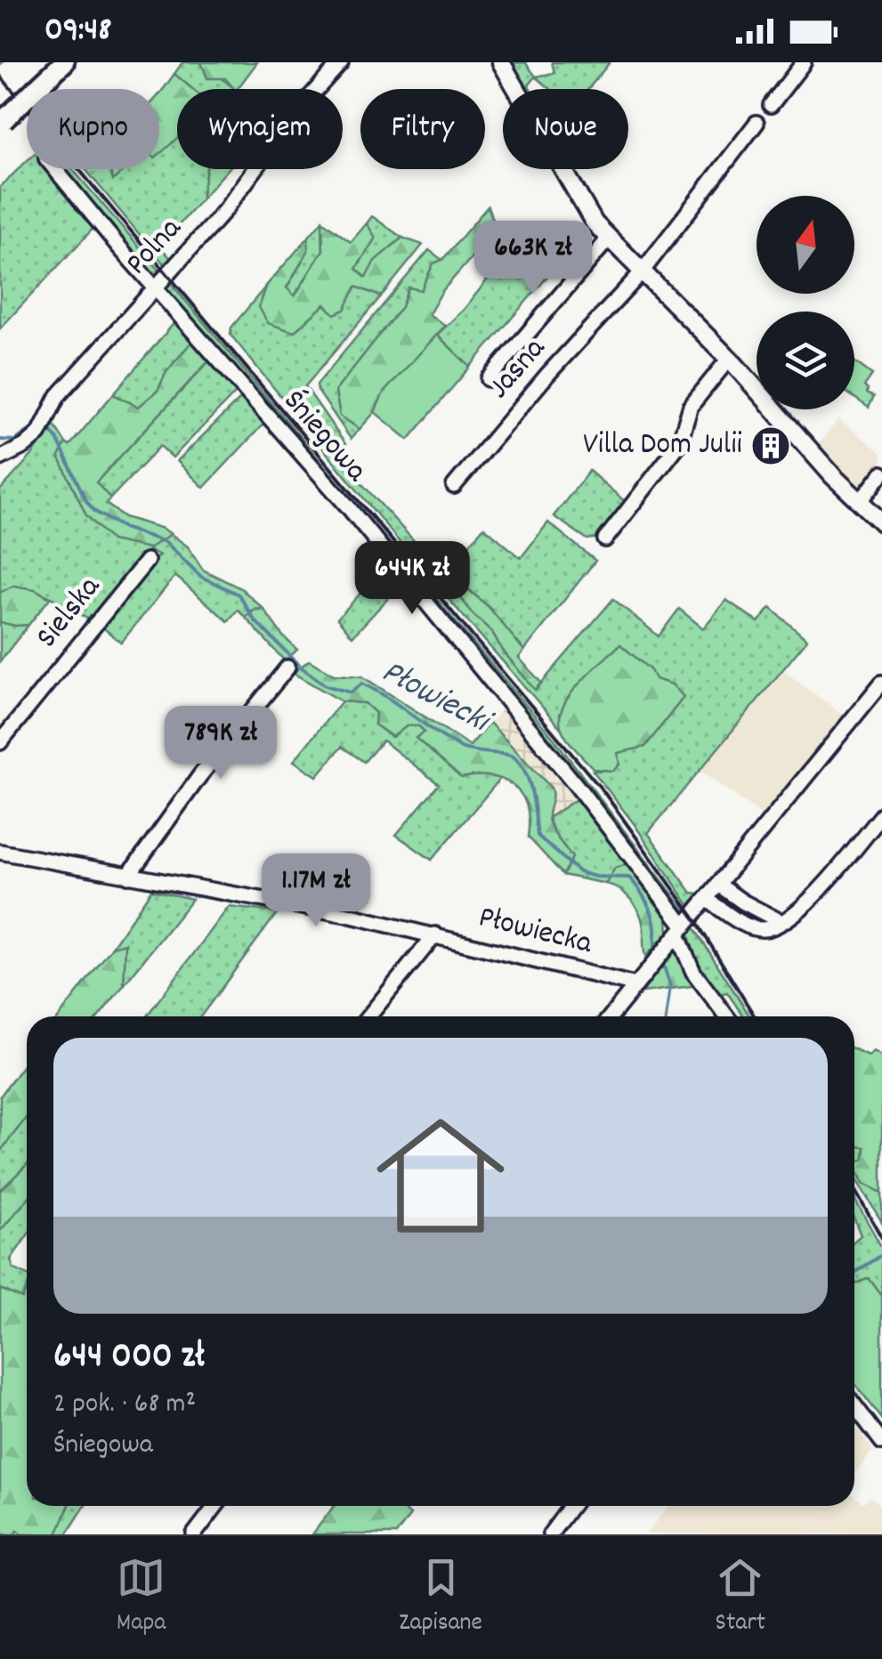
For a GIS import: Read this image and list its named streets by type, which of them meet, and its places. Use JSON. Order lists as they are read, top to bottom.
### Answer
{
  "streets": {
    "street": [
      "Polna",
      "Jasna",
      "Śniegowa",
      "Sielska",
      "Płowiecka"
    ]
  },
  "crossings": [
    ["Polna", "Śniegowa"]
  ],
  "water": ["Płowiecki"],
  "places": {
    "building": ["Villa Dom Julii"]
  },
  "north": "top",
  "page": {
    "status": "09:48",
    "chip": [
      "Kupno",
      "Wynajem",
      "Filtry",
      "Nowe"
    ],
    "price": [
      "663K zł",
      "644K zł",
      "789K zł",
      "1.17M zł"
    ],
    "list": [
      {
        "name": "644 000 zł",
        "note": "2 pok. · 68 m² · Śniegowa"
      }
    ],
    "tabs": ["Mapa", "Zapisane", "Start"]
  }
}
